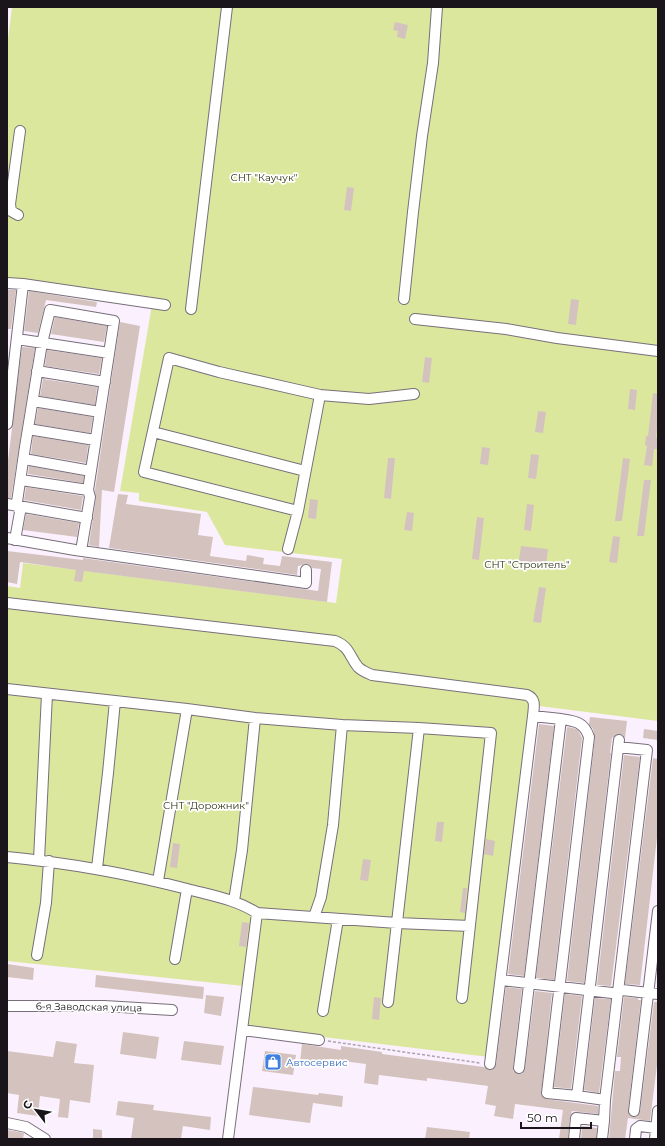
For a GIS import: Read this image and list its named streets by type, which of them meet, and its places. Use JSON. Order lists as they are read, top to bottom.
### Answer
{
  "streets": {
    "street": ["6-я Заводская улица"]
  },
  "parks": ["СНТ \"Каучук\"", "СНТ \"Строитель\"", "СНТ \"Дорожник\""],
  "places": {
    "shop": ["Автосервис"]
  },
  "scale_bar": "50 m",
  "north": "top left"
}
